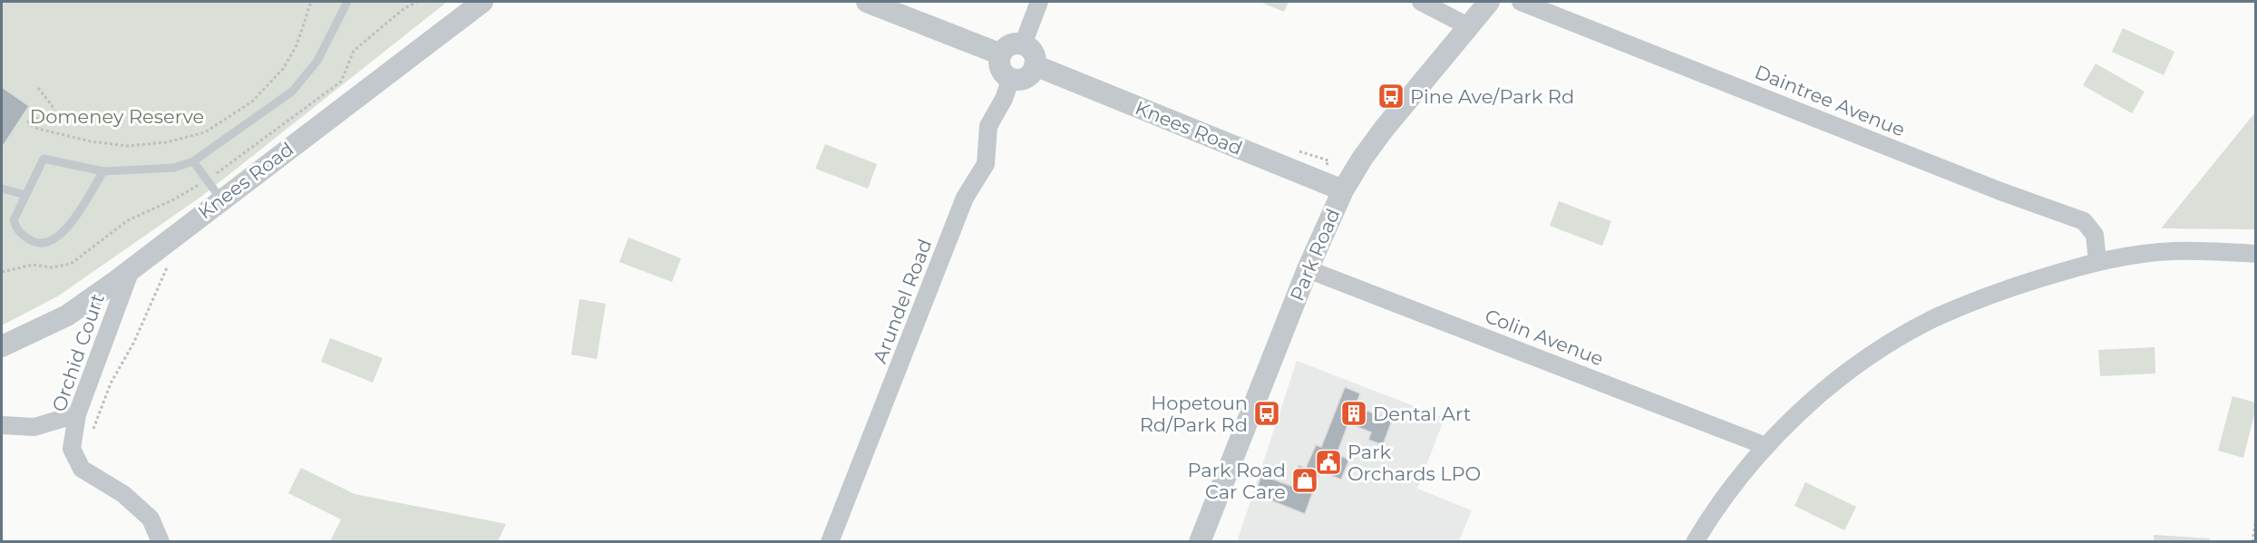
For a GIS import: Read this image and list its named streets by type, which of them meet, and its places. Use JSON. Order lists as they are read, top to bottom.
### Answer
{
  "streets": {
    "street": [
      "Daintree Avenue",
      "Knees Road",
      "Park Road",
      "Arundel Road",
      "Colin Avenue",
      "Orchid Court"
    ]
  },
  "crossings": [
    ["Knees Road", "Park Road"],
    ["Knees Road", "Arundel Road"],
    ["Knees Road", "Orchid Court"],
    ["Park Road", "Colin Avenue"]
  ],
  "parks": ["Domeney Reserve"],
  "places": {
    "bus stop": ["Pine Ave/Park Rd", "Hopetoun Rd/Park Rd"],
    "building": ["Dental Art"],
    "public building": ["Park Orchards LPO"],
    "shop": ["Park Road Car Care"]
  }
}
